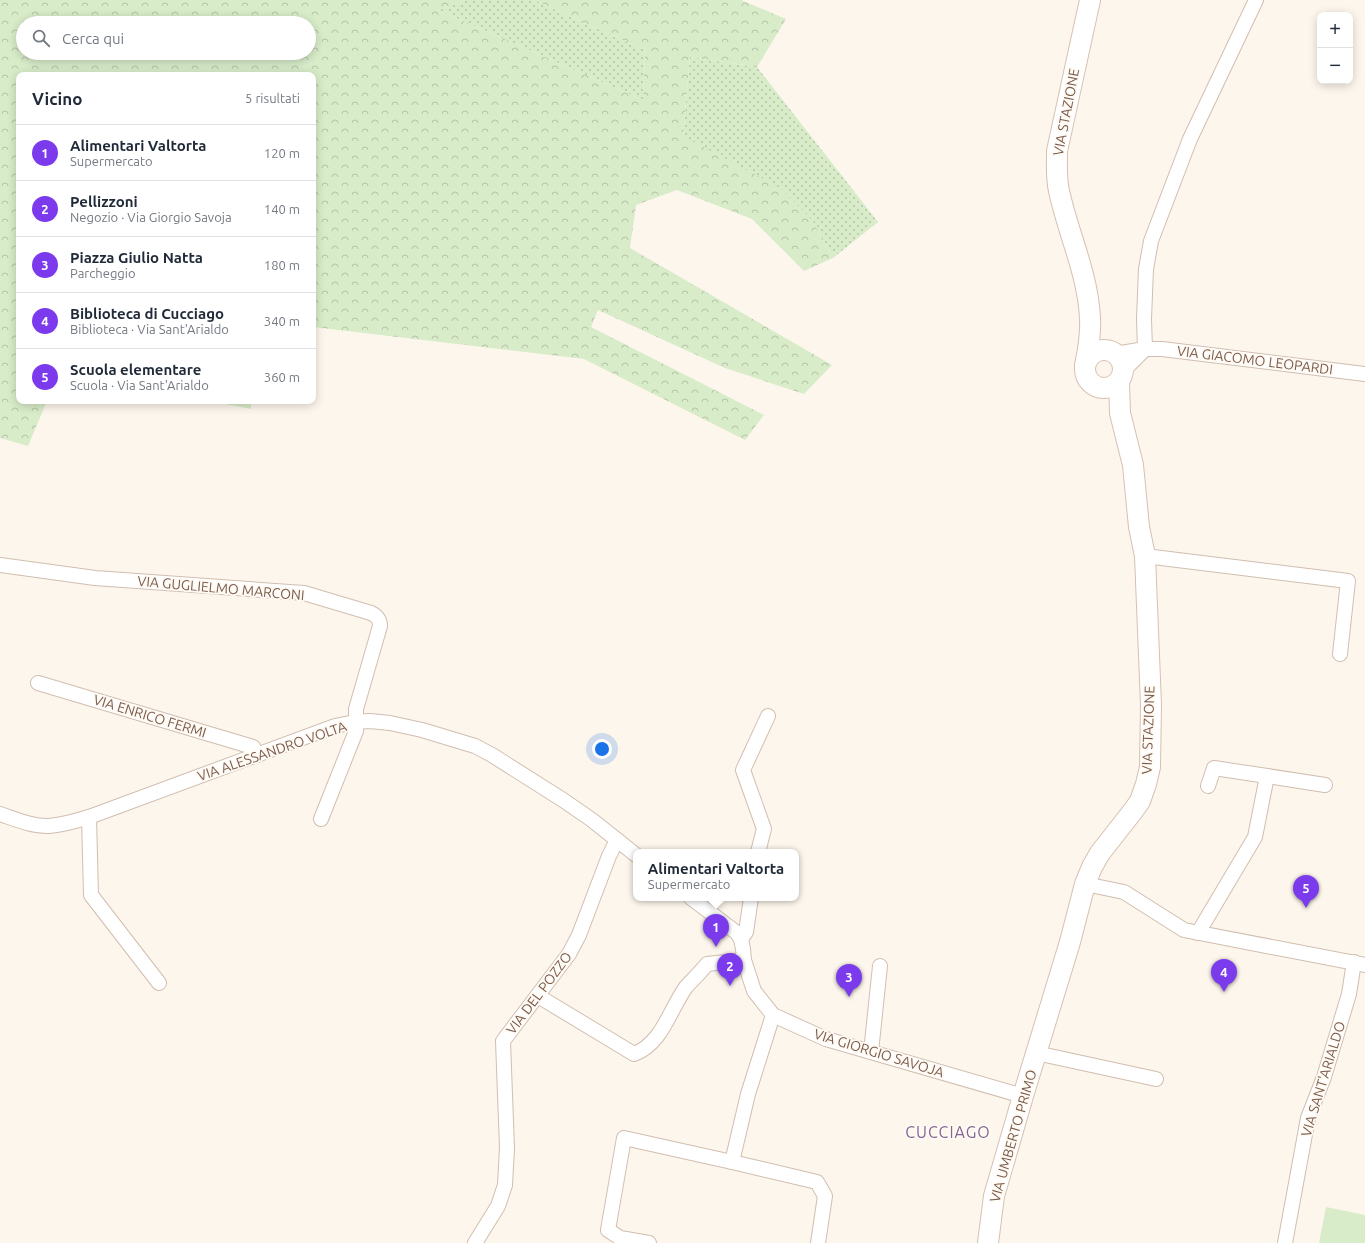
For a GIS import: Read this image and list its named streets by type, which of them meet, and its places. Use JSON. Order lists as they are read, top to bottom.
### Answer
{
  "streets": {
    "main road": ["VIA STAZIONE", "VIA UMBERTO PRIMO"],
    "street": [
      "VIA GIACOMO LEOPARDI",
      "VIA GUGLIELMO MARCONI",
      "VIA ENRICO FERMI",
      "VIA ALESSANDRO VOLTA",
      "VIA DEL POZZO",
      "VIA GIORGIO SAVOJA",
      "VIA SANT'ARIALDO"
    ]
  },
  "crossings": [
    ["VIA STAZIONE", "VIA GIACOMO LEOPARDI"],
    ["VIA STAZIONE", "VIA SANT'ARIALDO"],
    ["VIA STAZIONE", "VIA UMBERTO PRIMO"],
    ["VIA GUGLIELMO MARCONI", "VIA ALESSANDRO VOLTA"],
    ["VIA ENRICO FERMI", "VIA ALESSANDRO VOLTA"],
    ["VIA ALESSANDRO VOLTA", "VIA DEL POZZO"],
    ["VIA GIORGIO SAVOJA", "VIA UMBERTO PRIMO"]
  ],
  "districts": ["CUCCIAGO"],
  "page": {
    "map_buttons": ["+", "−"],
    "search": "Cerca qui",
    "heading": ["Vicino", "5 risultati"],
    "list": [
      {
        "mark": "1",
        "name": "Alimentari Valtorta",
        "note": "Supermercato",
        "value": "120 m"
      },
      {
        "mark": "2",
        "name": "Pellizzoni",
        "note": "Negozio · Via Giorgio Savoja",
        "value": "140 m"
      },
      {
        "mark": "3",
        "name": "Piazza Giulio Natta",
        "note": "Parcheggio",
        "value": "180 m"
      },
      {
        "mark": "4",
        "name": "Biblioteca di Cucciago",
        "note": "Biblioteca · Via Sant'Arialdo",
        "value": "340 m"
      },
      {
        "mark": "5",
        "name": "Scuola elementare",
        "note": "Scuola · Via Sant'Arialdo",
        "value": "360 m"
      }
    ],
    "popup": ["Alimentari Valtorta", "Supermercato"],
    "pins": [
      "5",
      "1",
      "2",
      "4",
      "3"
    ]
  }
}
